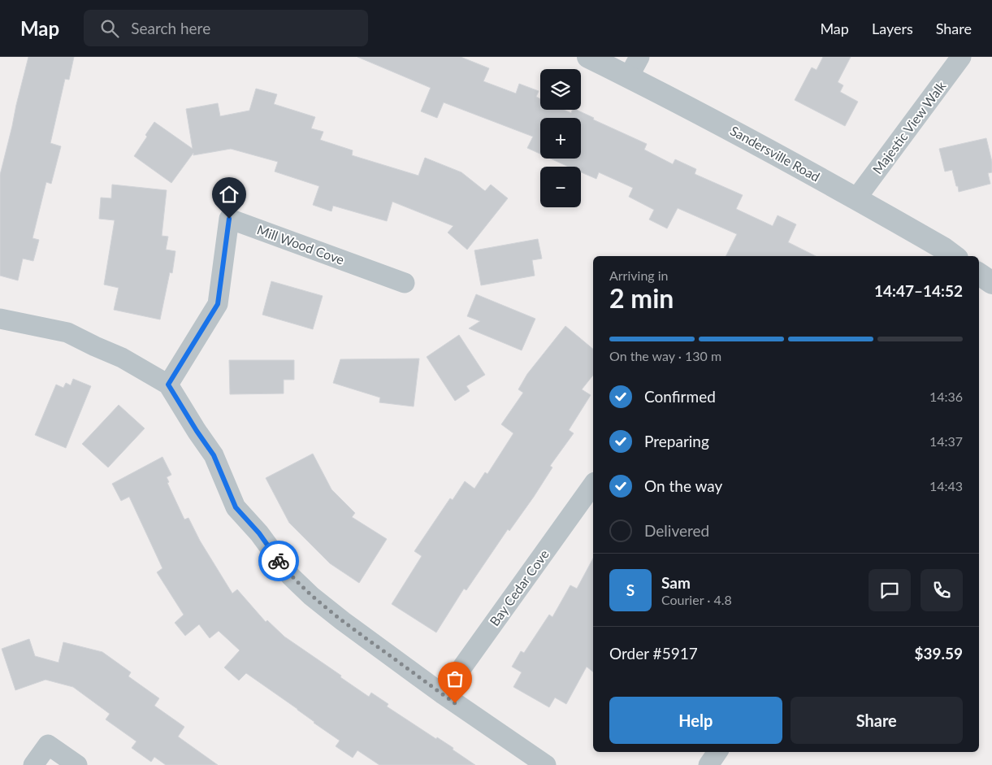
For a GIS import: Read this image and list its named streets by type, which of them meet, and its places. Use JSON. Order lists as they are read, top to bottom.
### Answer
{
  "streets": {
    "street": [
      "Majestic View Walk",
      "Sandersville Road",
      "Mill Wood Cove",
      "Bay Cedar Cove"
    ]
  },
  "crossings": [
    ["Majestic View Walk", "Sandersville Road"]
  ],
  "page": {
    "header": "Map",
    "search": "Search here",
    "nav": ["Map", "Layers", "Share"],
    "map_buttons": ["+", "−"],
    "heading": ["2 min", "Arriving in", "14:47–14:52"],
    "panel": [
      "Sam",
      "Courier · 4.8",
      "Order #5917",
      "$39.59"
    ],
    "bar": "On the way · 130 m",
    "list": [
      ["Confirmed", "14:36"],
      ["Preparing", "14:37"],
      ["On the way", "14:43"],
      "Delivered"
    ],
    "round": "S",
    "buttons": ["Help", "Share"]
  }
}
